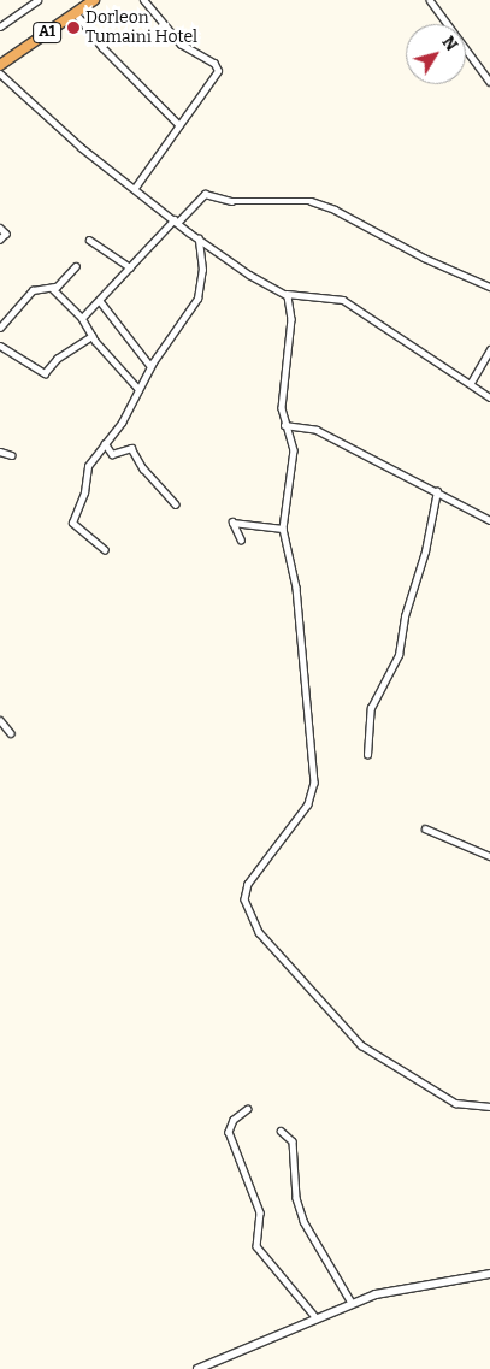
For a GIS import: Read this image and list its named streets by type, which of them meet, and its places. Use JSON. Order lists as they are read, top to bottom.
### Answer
{
  "streets": {
    "highway": ["A1"]
  },
  "places": ["Dorleon Tumaini Hotel"],
  "north": "top right"
}
